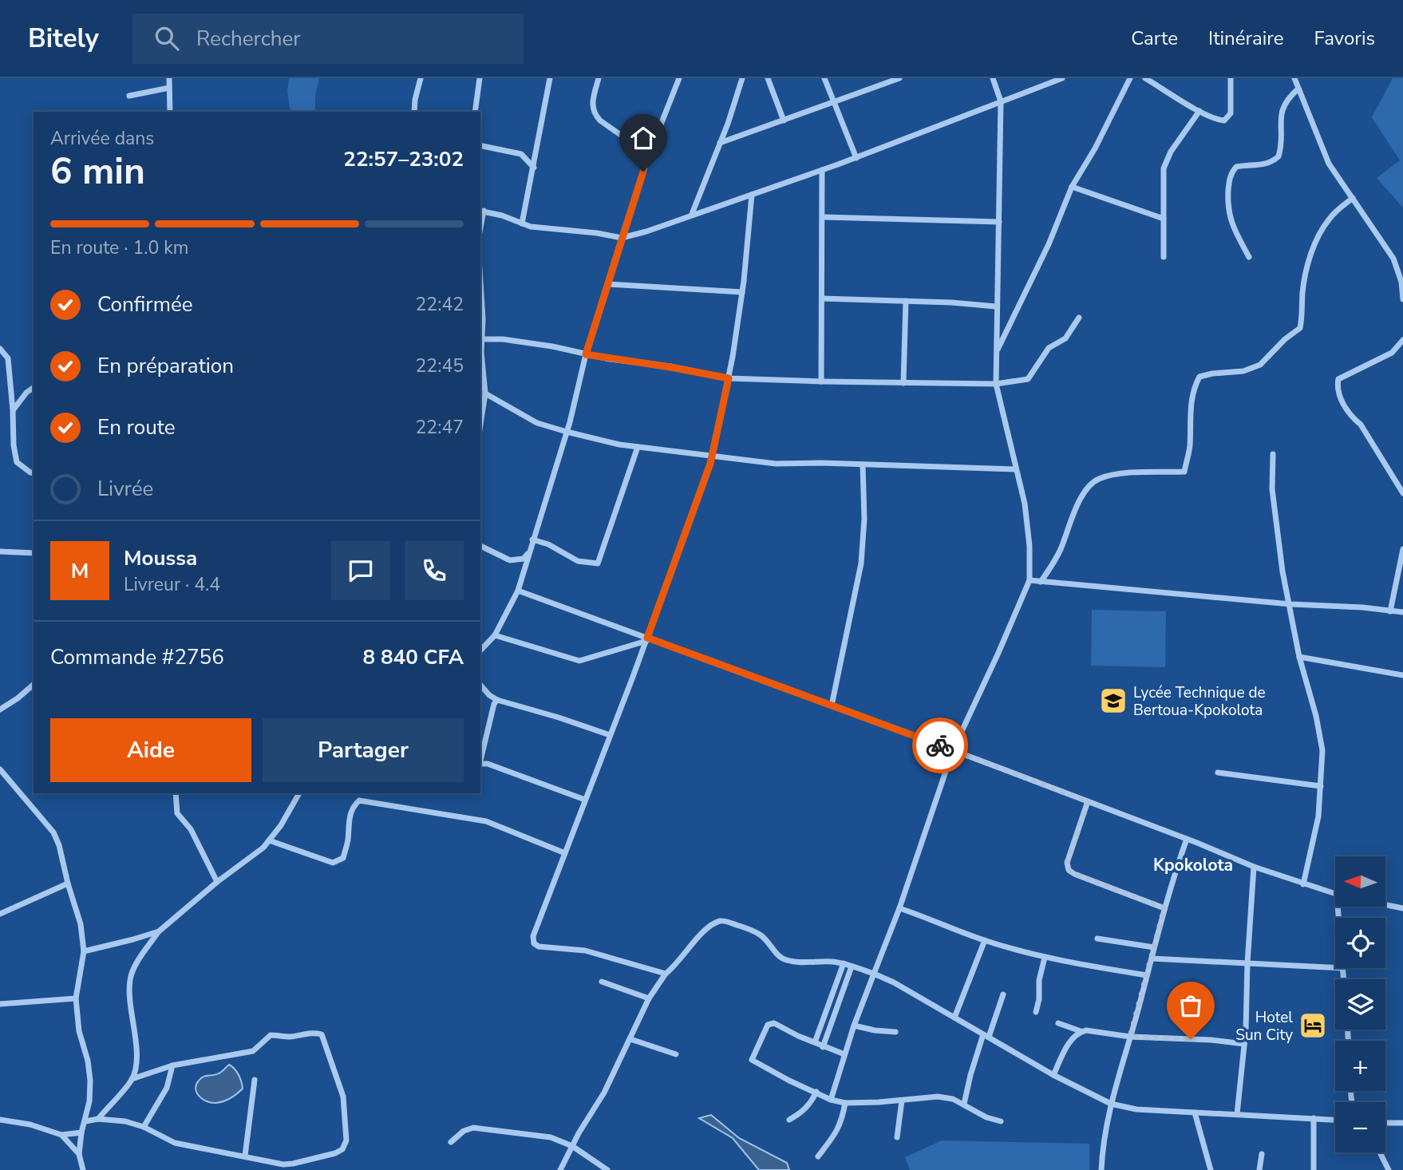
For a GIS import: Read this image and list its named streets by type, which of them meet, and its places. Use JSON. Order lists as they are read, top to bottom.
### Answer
{
  "districts": ["Kpokolota"],
  "places": {
    "school or university": ["Lycée Technique de Bertoua-Kpokolota"],
    "hotel": ["Hotel Sun City"]
  },
  "north": "left",
  "page": {
    "header": "Bitely",
    "search": "Rechercher",
    "nav": ["Carte", "Itinéraire", "Favoris"],
    "heading": ["6 min", "Arrivée dans", "22:57–23:02"],
    "panel": [
      "Moussa",
      "Livreur · 4.4",
      "Commande #2756",
      "8 840 CFA"
    ],
    "bar": "En route · 1.0 km",
    "list": [
      ["Confirmée", "22:42"],
      ["En préparation", "22:45"],
      ["En route", "22:47"],
      "Livrée"
    ],
    "round": "M",
    "buttons": ["Aide", "Partager"],
    "map_buttons": ["+", "−"]
  }
}
